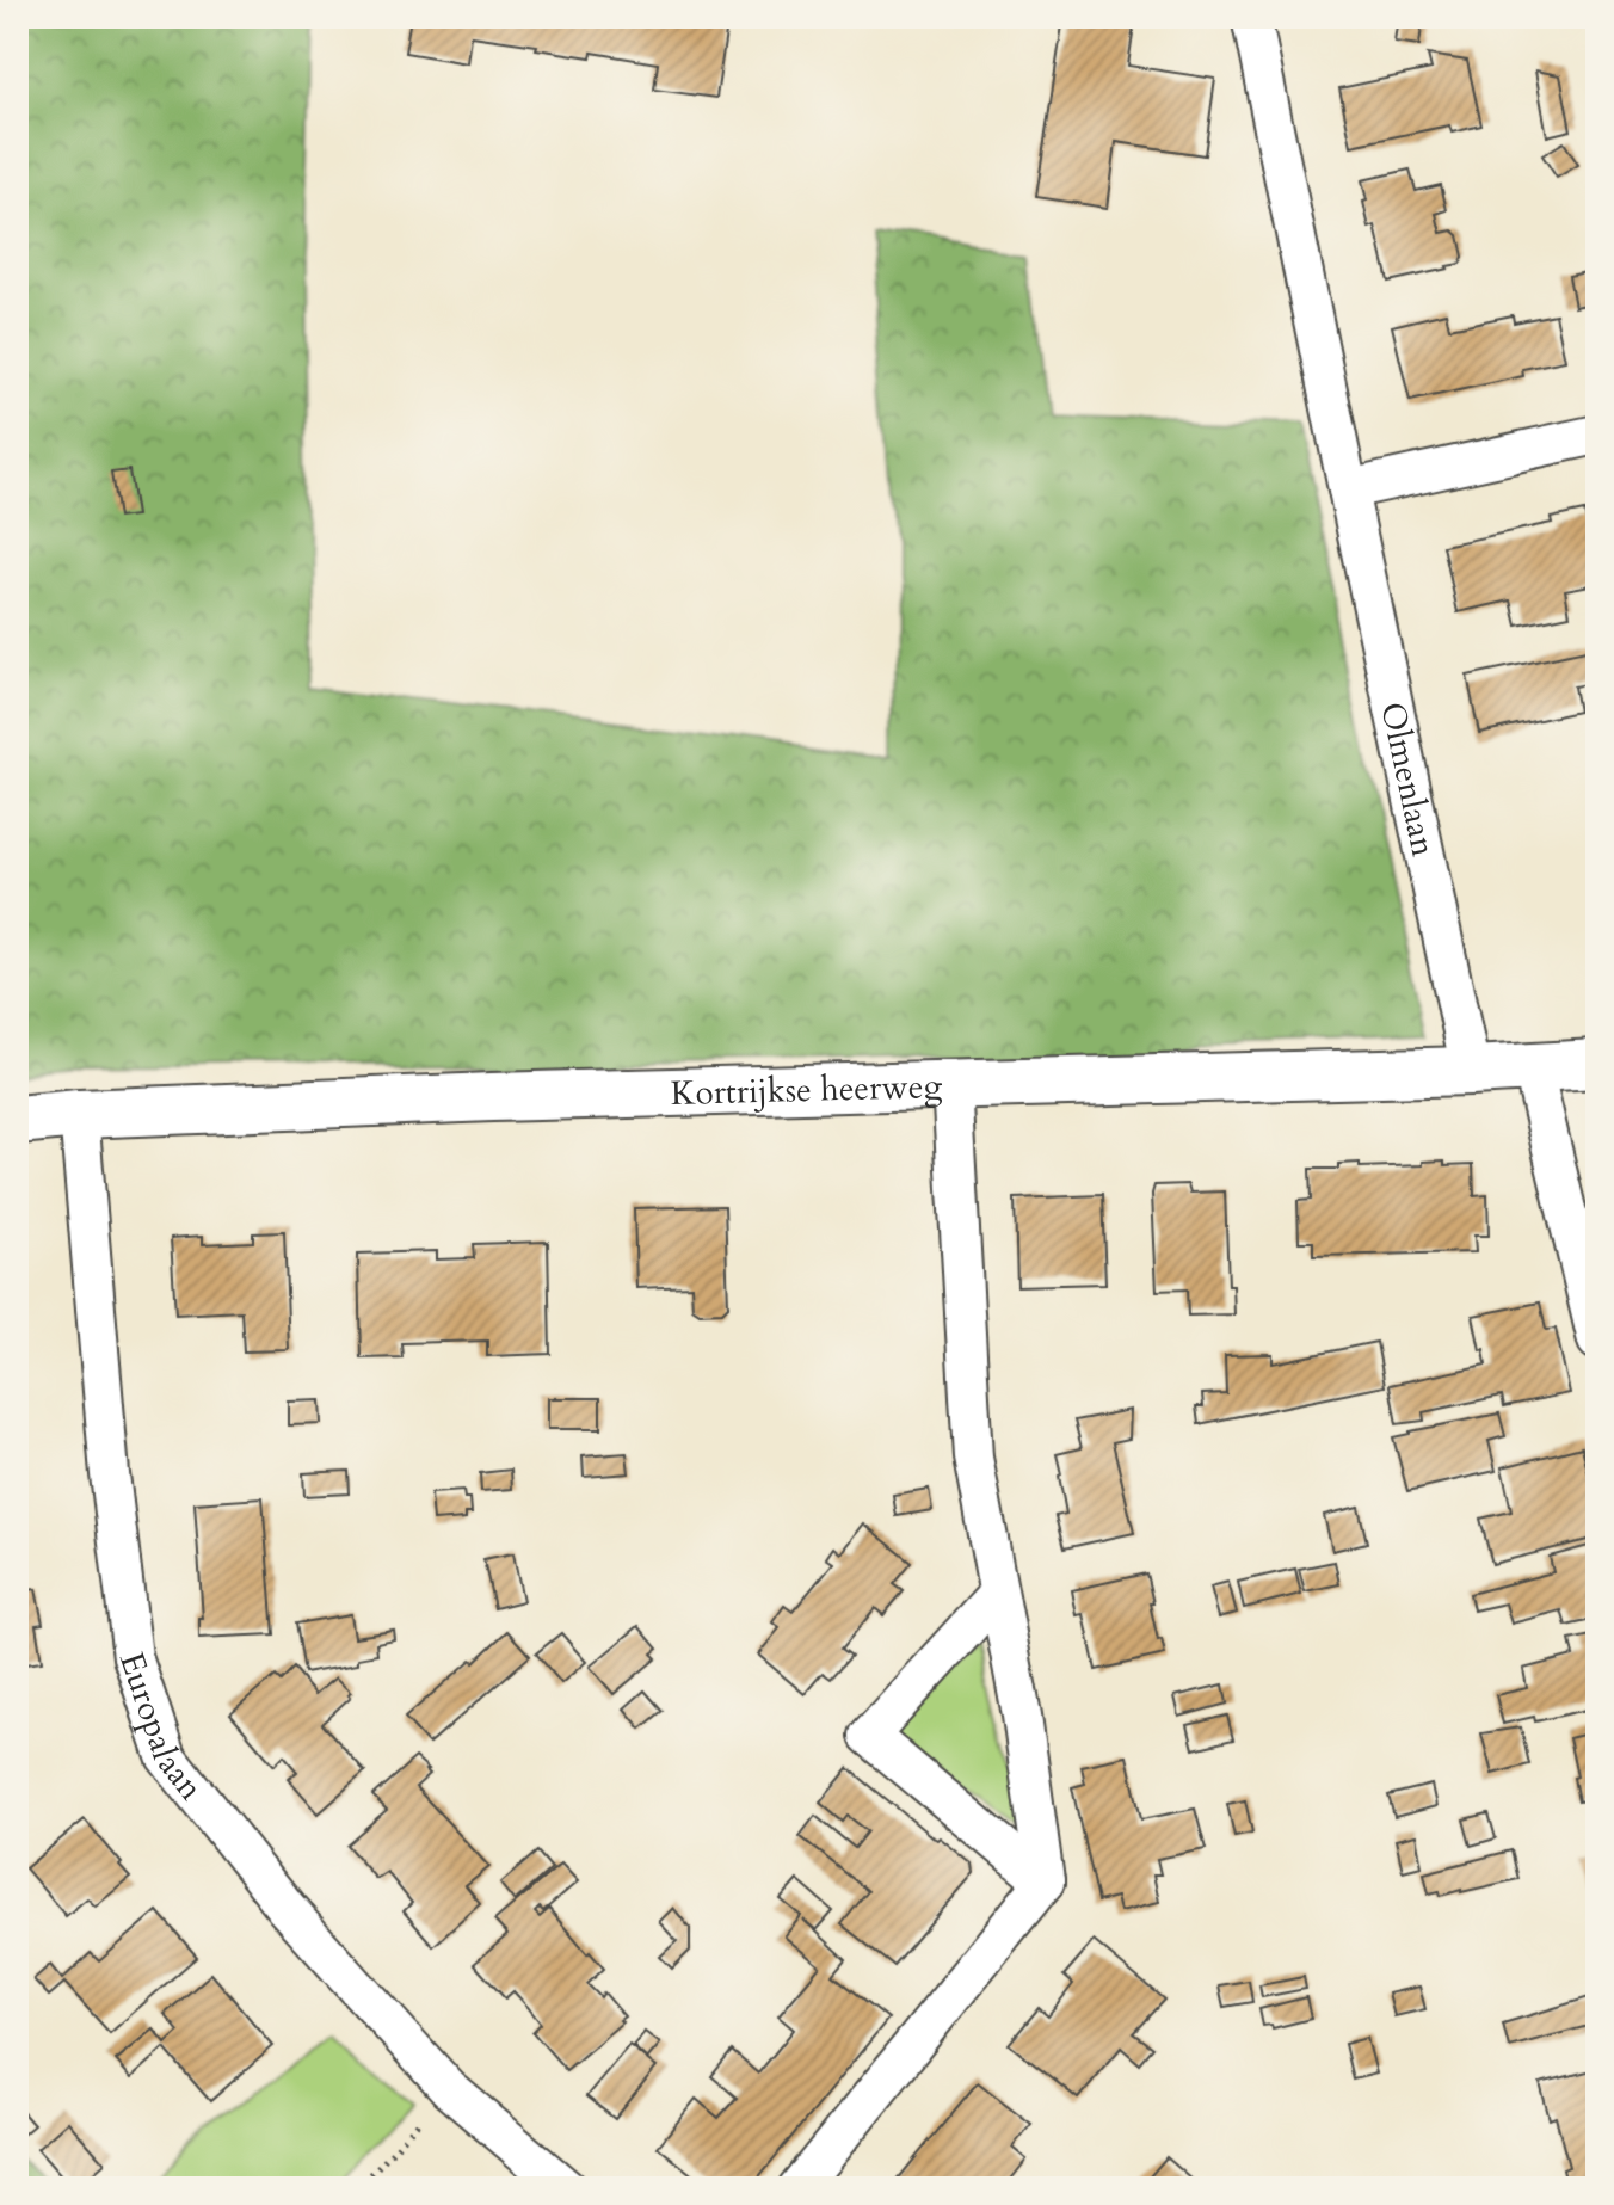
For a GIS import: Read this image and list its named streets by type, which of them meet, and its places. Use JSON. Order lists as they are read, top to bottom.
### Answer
{
  "streets": {
    "street": ["Olmenlaan", "Kortrijkse heerweg", "Europalaan"]
  },
  "crossings": [
    ["Olmenlaan", "Kortrijkse heerweg"],
    ["Kortrijkse heerweg", "Europalaan"]
  ]
}
